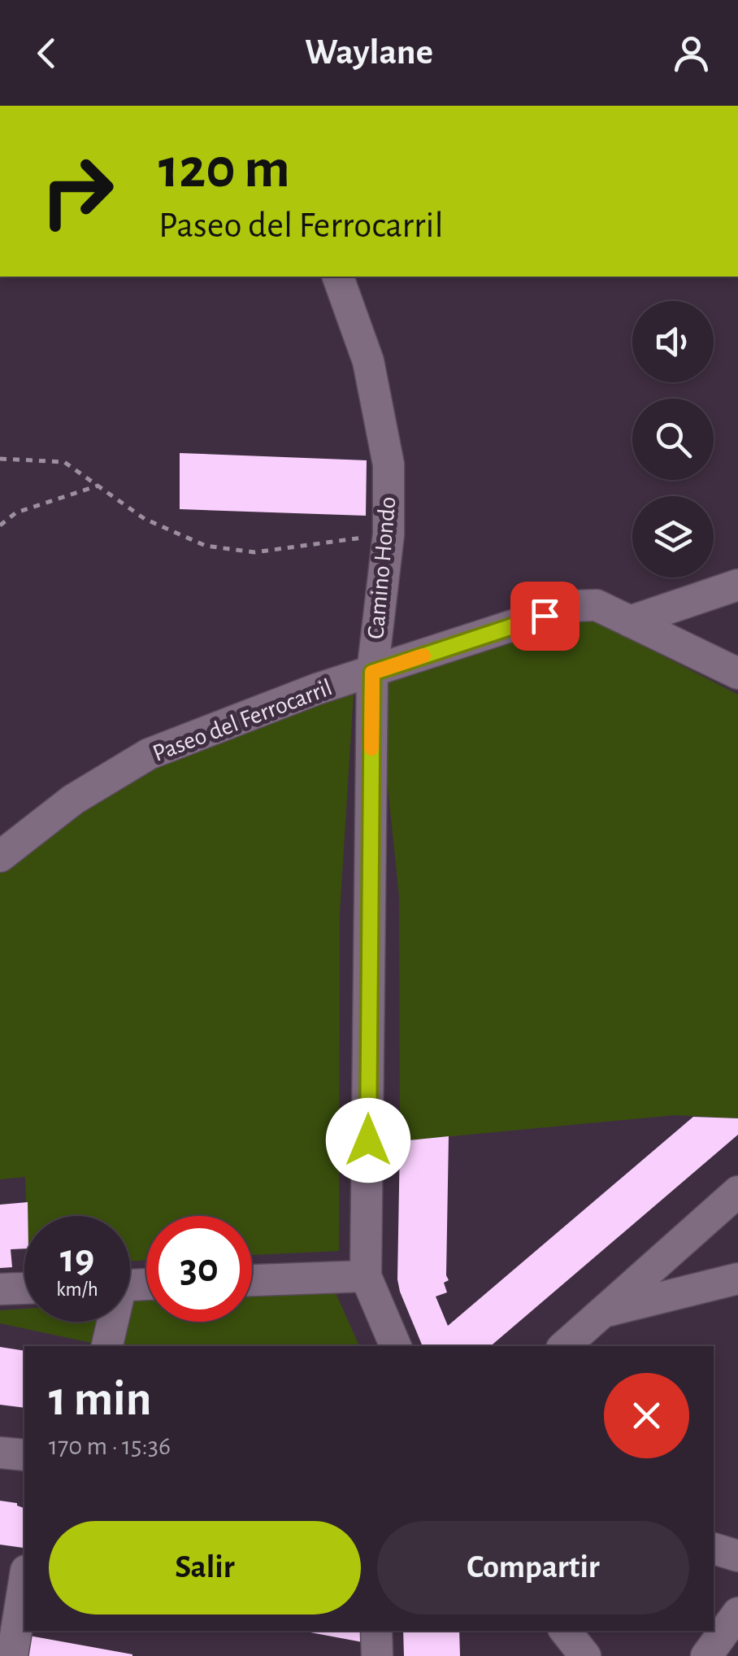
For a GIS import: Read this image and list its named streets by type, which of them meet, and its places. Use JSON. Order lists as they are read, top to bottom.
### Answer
{
  "streets": {
    "street": ["Camino Hondo", "Paseo del Ferrocarril"]
  },
  "crossings": [
    ["Camino Hondo", "Paseo del Ferrocarril"]
  ],
  "page": {
    "header": "Waylane",
    "turn": ["120 m", "Paseo del Ferrocarril"],
    "speed": "19 km/h",
    "limit": "30",
    "heading": ["1 min", "170 m · 15:36"],
    "buttons": ["Salir", "Compartir"]
  }
}
